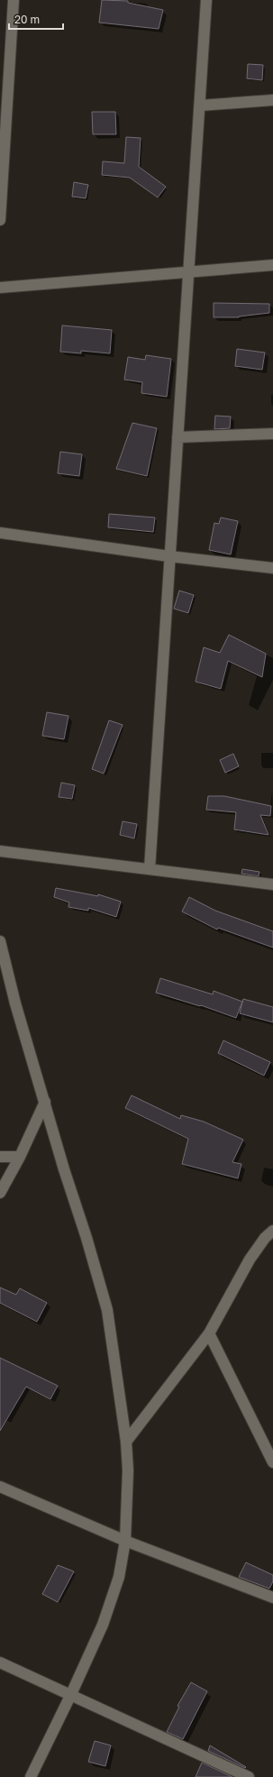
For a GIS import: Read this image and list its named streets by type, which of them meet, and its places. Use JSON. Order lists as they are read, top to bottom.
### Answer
{
  "scale_bar": "20 m"
}
